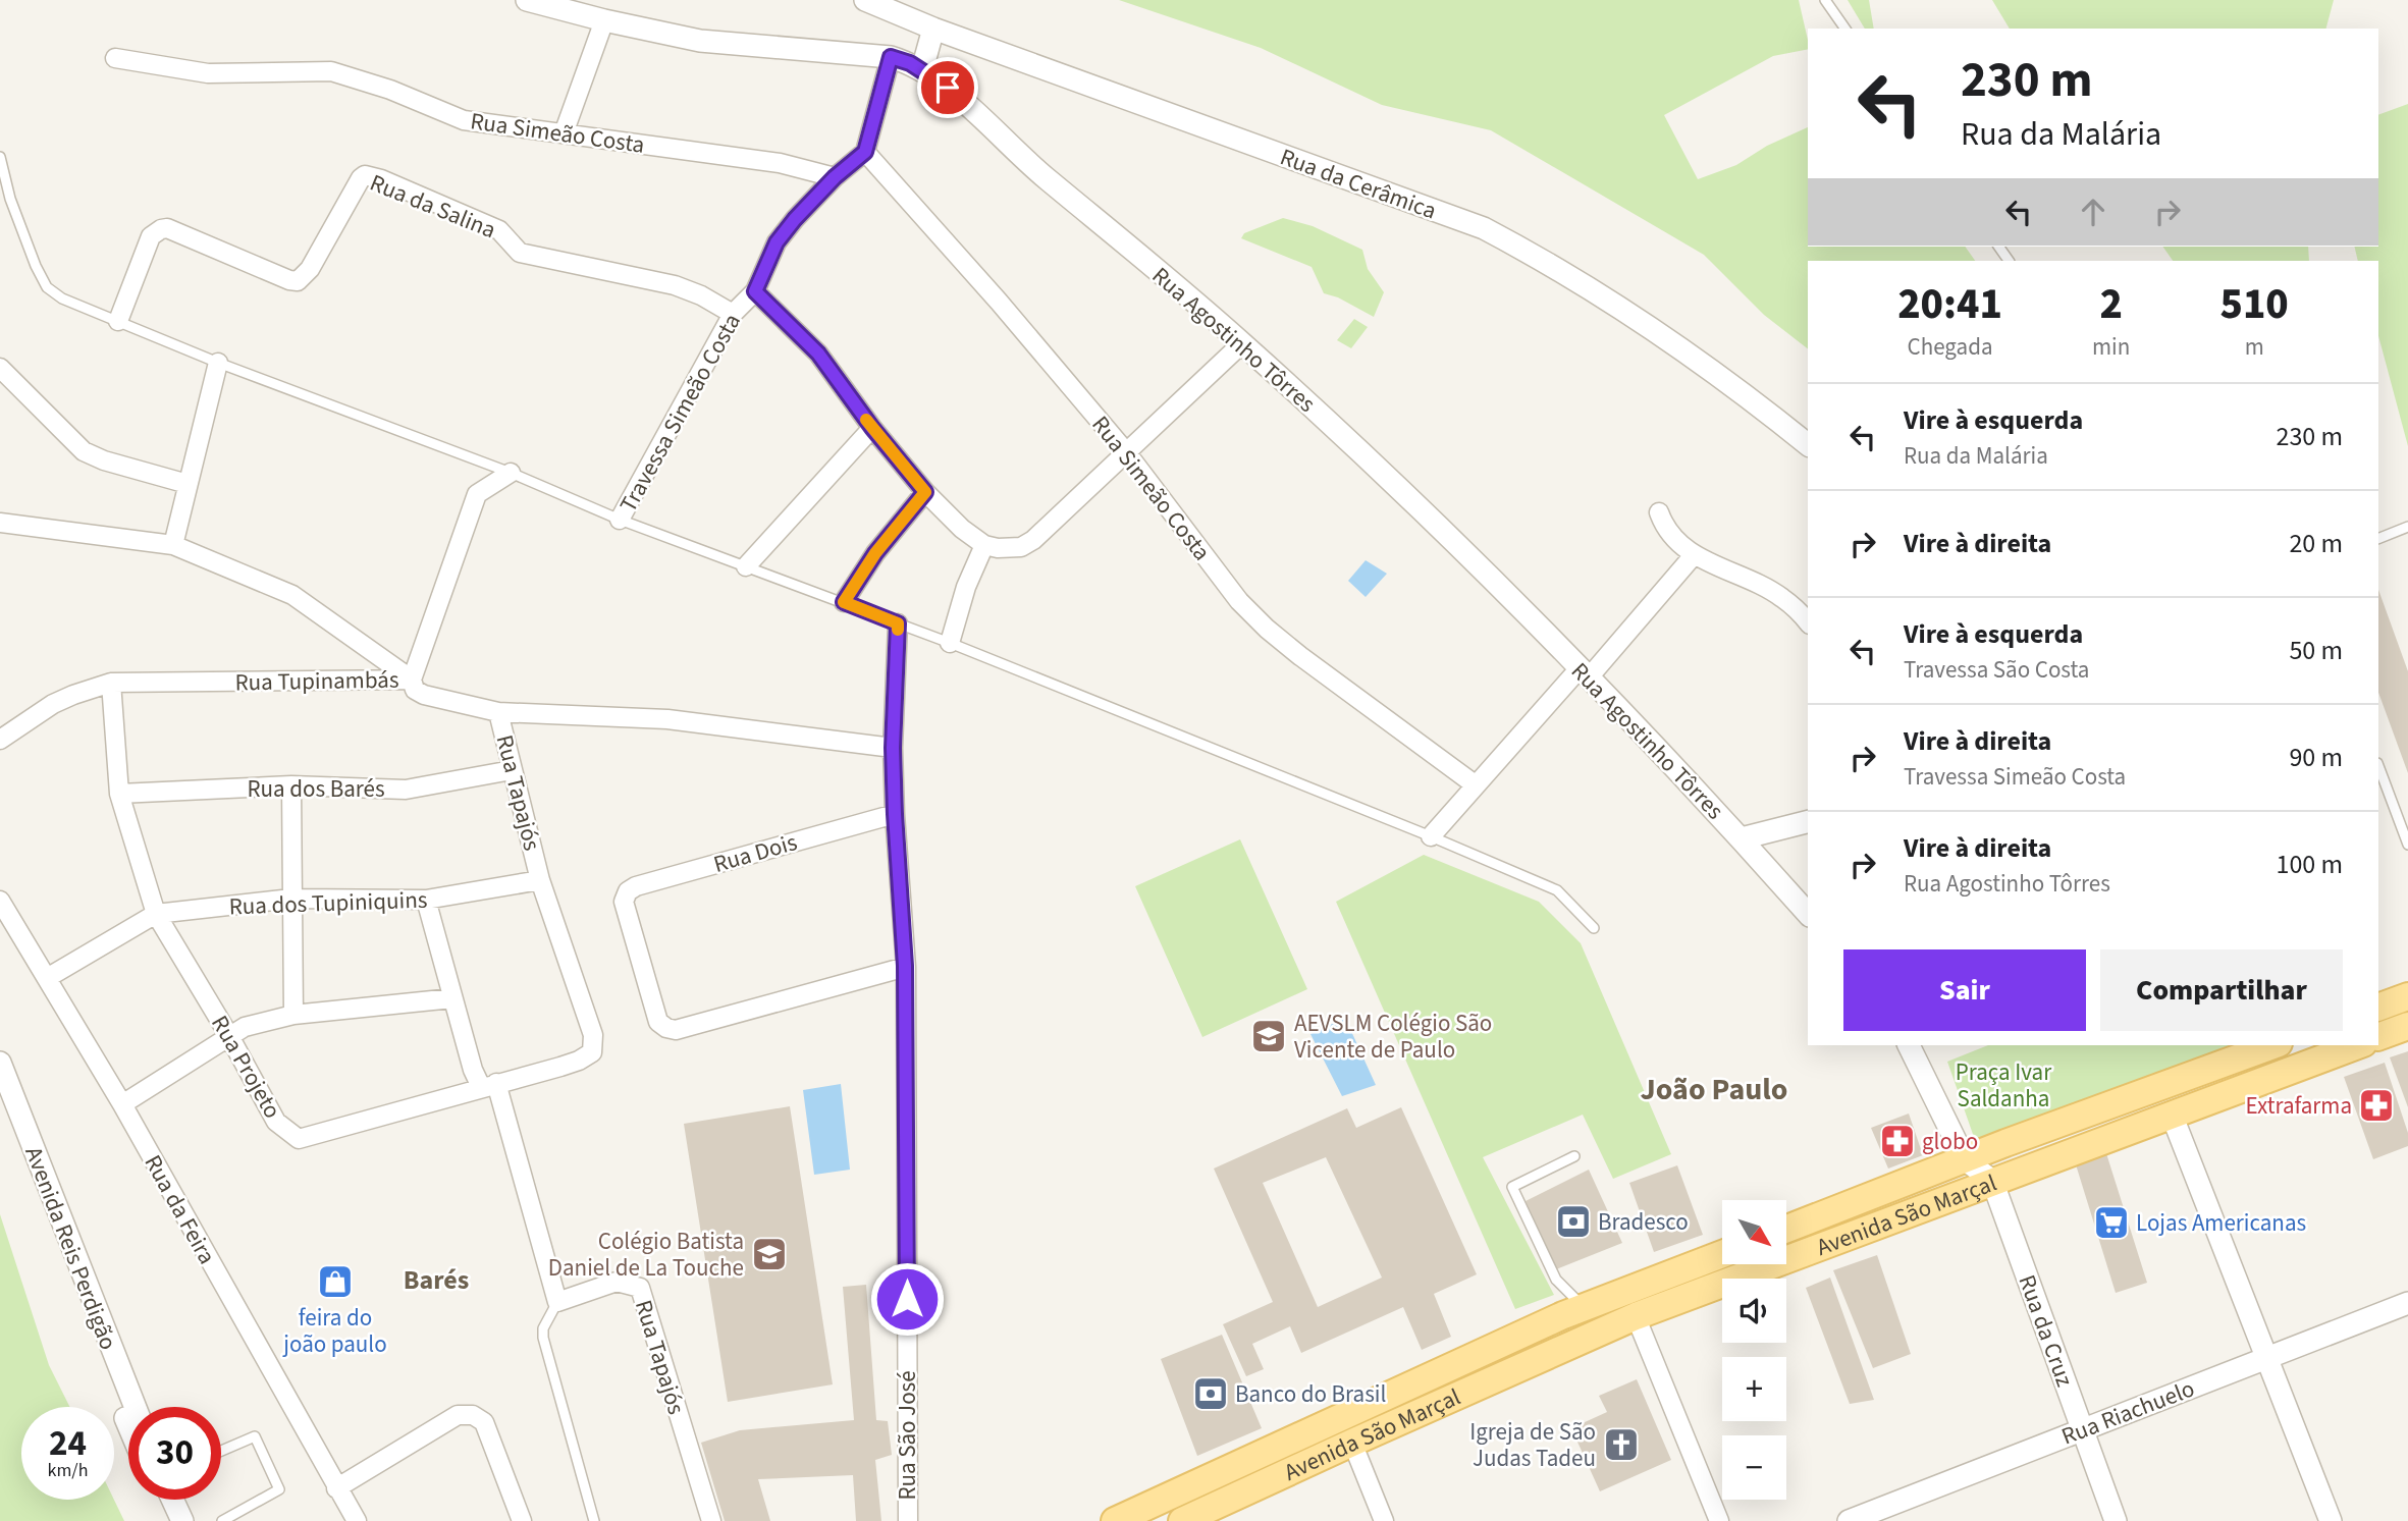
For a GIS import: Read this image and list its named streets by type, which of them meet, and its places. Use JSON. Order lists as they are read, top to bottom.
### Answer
{
  "streets": {
    "main road": ["Avenida São Marçal"],
    "street": [
      "Rua Simeão Costa",
      "Rua da Cerâmica",
      "Rua da Salina",
      "Rua Agostinho Tôrres",
      "Travessa Simeão Costa",
      "Rua Tupinambás",
      "Rua dos Barés",
      "Rua Tapajós",
      "Rua Dois",
      "Rua dos Tupiniquins",
      "Rua Projeto",
      "Rua da Feira",
      "Avenida Reis Perdigão",
      "Rua da Cruz",
      "Rua Riachuelo",
      "Rua São José"
    ]
  },
  "crossings": [
    ["Rua Simeão Costa", "Travessa Simeão Costa"],
    ["Rua da Salina", "Travessa Simeão Costa"],
    ["Rua Tupinambás", "Rua Tapajós"],
    ["Rua Tupinambás", "Rua Projeto"],
    ["Rua Tupinambás", "Rua São José"],
    ["Rua dos Barés", "Rua Tapajós"],
    ["Rua dos Barés", "Rua Projeto"],
    ["Rua Tapajós", "Rua dos Tupiniquins"],
    ["Rua Tapajós", "Rua Projeto"],
    ["Rua Dois", "Rua São José"],
    ["Rua dos Tupiniquins", "Rua Projeto"],
    ["Rua dos Tupiniquins", "Rua da Feira"],
    ["Avenida São Marçal", "Rua da Cruz"],
    ["Rua da Cruz", "Rua Riachuelo"]
  ],
  "districts": ["João Paulo", "Barés"],
  "parks": ["Praça Ivar Saldanha"],
  "places": {
    "school or university": ["AEVSLM Colégio São Vicente de Paulo", "Colégio Batista Daniel de La Touche"],
    "pharmacy": ["Extrafarma", "globo"],
    "bank": ["Bradesco", "Banco do Brasil"],
    "supermarket": ["Lojas Americanas"],
    "shop": ["feira do joão paulo"],
    "church": ["Igreja de São Judas Tadeu"]
  },
  "north": "bottom right",
  "page": {
    "turn": ["230 m", "Rua da Malária"],
    "eta": [
      "20:41",
      "Chegada",
      "2",
      "min",
      "510",
      "m"
    ],
    "list": [
      {
        "name": "Vire à esquerda",
        "note": "Rua da Malária",
        "value": "230 m"
      },
      {
        "name": "Vire à direita",
        "value": "20 m"
      },
      {
        "name": "Vire à esquerda",
        "note": "Travessa São Costa",
        "value": "50 m"
      },
      {
        "name": "Vire à direita",
        "note": "Travessa Simeão Costa",
        "value": "90 m"
      },
      {
        "name": "Vire à direita",
        "note": "Rua Agostinho Tôrres",
        "value": "100 m"
      }
    ],
    "buttons": ["Sair", "Compartilhar"],
    "map_buttons": ["+", "−"],
    "speed": "24 km/h",
    "limit": "30"
  }
}
